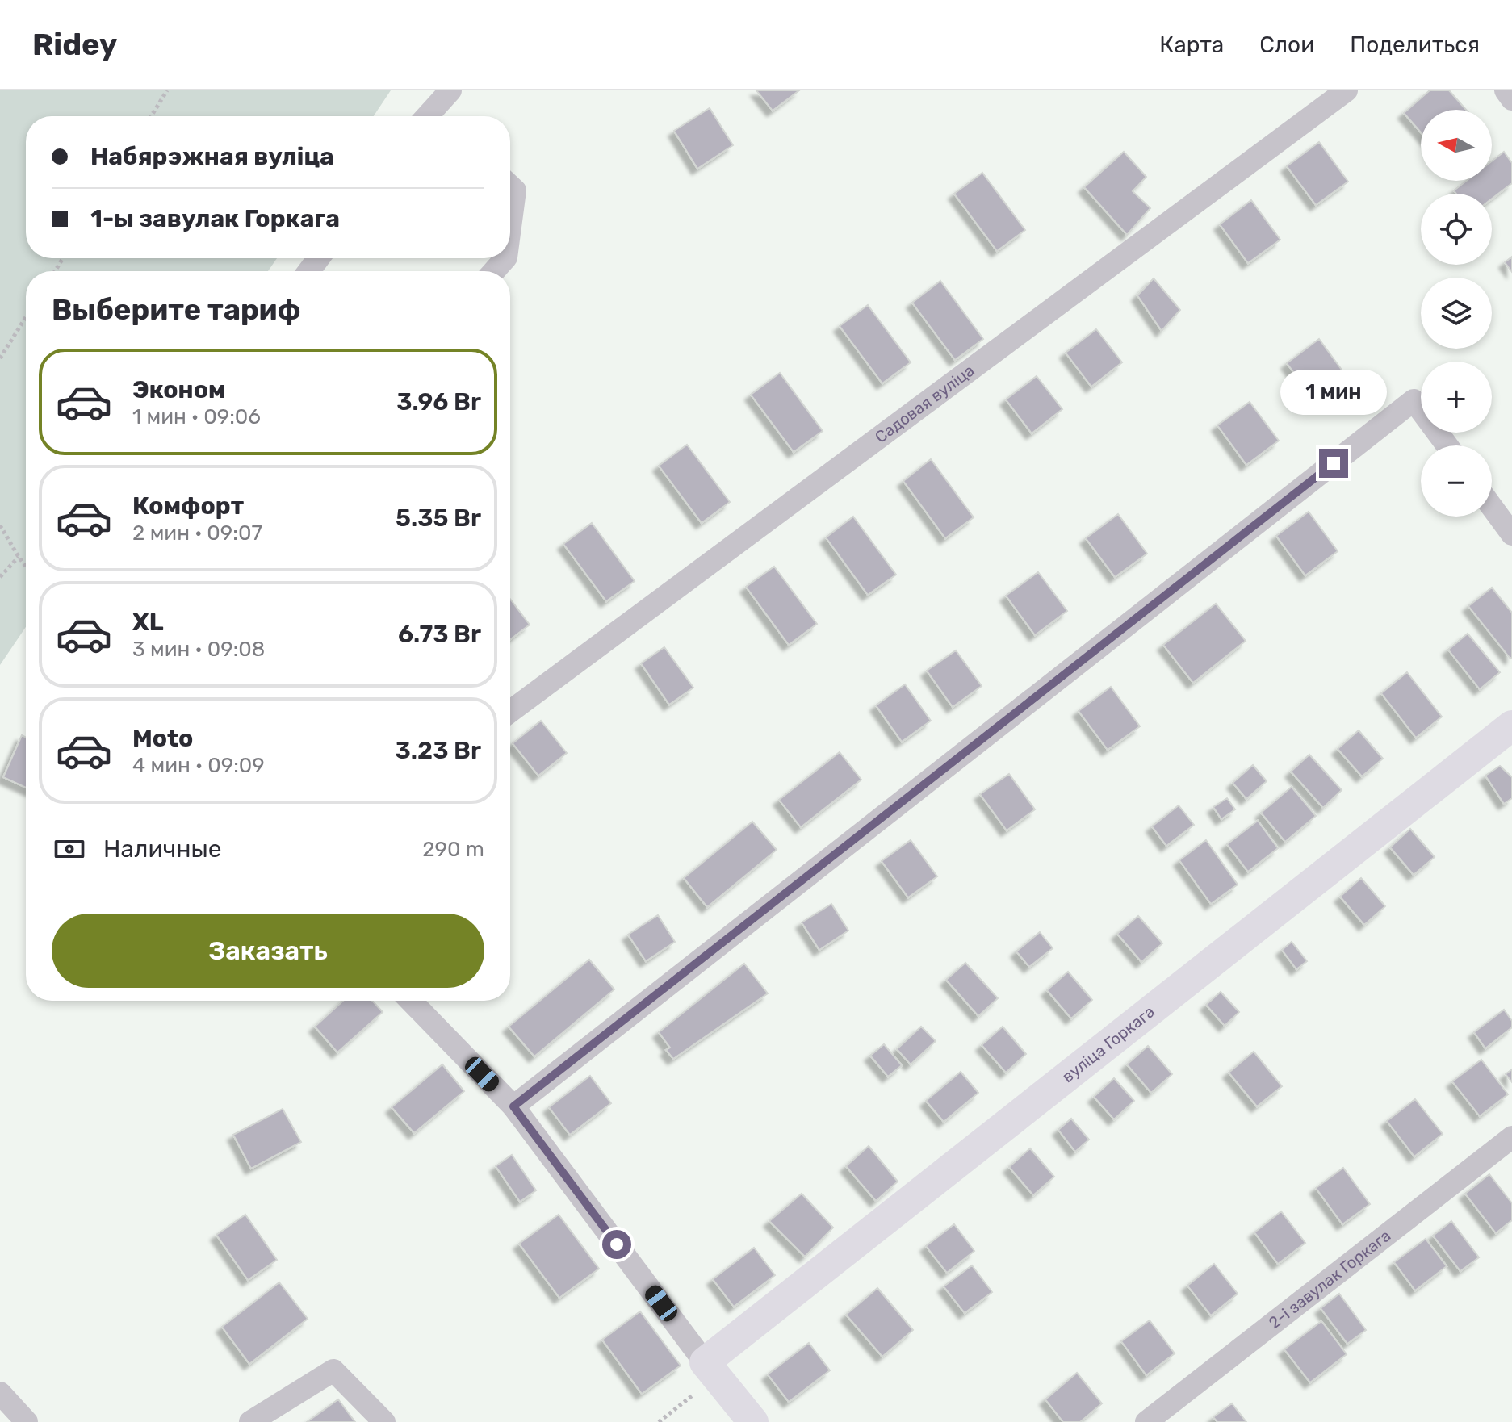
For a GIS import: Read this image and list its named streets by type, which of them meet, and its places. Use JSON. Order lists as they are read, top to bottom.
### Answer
{
  "streets": {
    "street": ["Садовая вуліца", "вуліца Горкага", "2-і завулак Горкага"]
  },
  "north": "left",
  "page": {
    "header": "Ridey",
    "nav": ["Карта", "Слои", "Поделиться"],
    "map_buttons": ["+", "−"],
    "banner": ["Набярэжная вуліца", "1-ы завулак Горкага"],
    "heading": "Выберите тариф",
    "list": [
      {
        "name": "Эконом",
        "note": "1 мин · 09:06",
        "value": "3.96 Br"
      },
      {
        "name": "Комфорт",
        "note": "2 мин · 09:07",
        "value": "5.35 Br"
      },
      {
        "name": "XL",
        "note": "3 мин · 09:08",
        "value": "6.73 Br"
      },
      {
        "name": "Moto",
        "note": "4 мин · 09:09",
        "value": "3.23 Br"
      }
    ],
    "bubble": "1 мин",
    "pay": ["Наличные", "290 m"],
    "buttons": "Заказать"
  }
}
